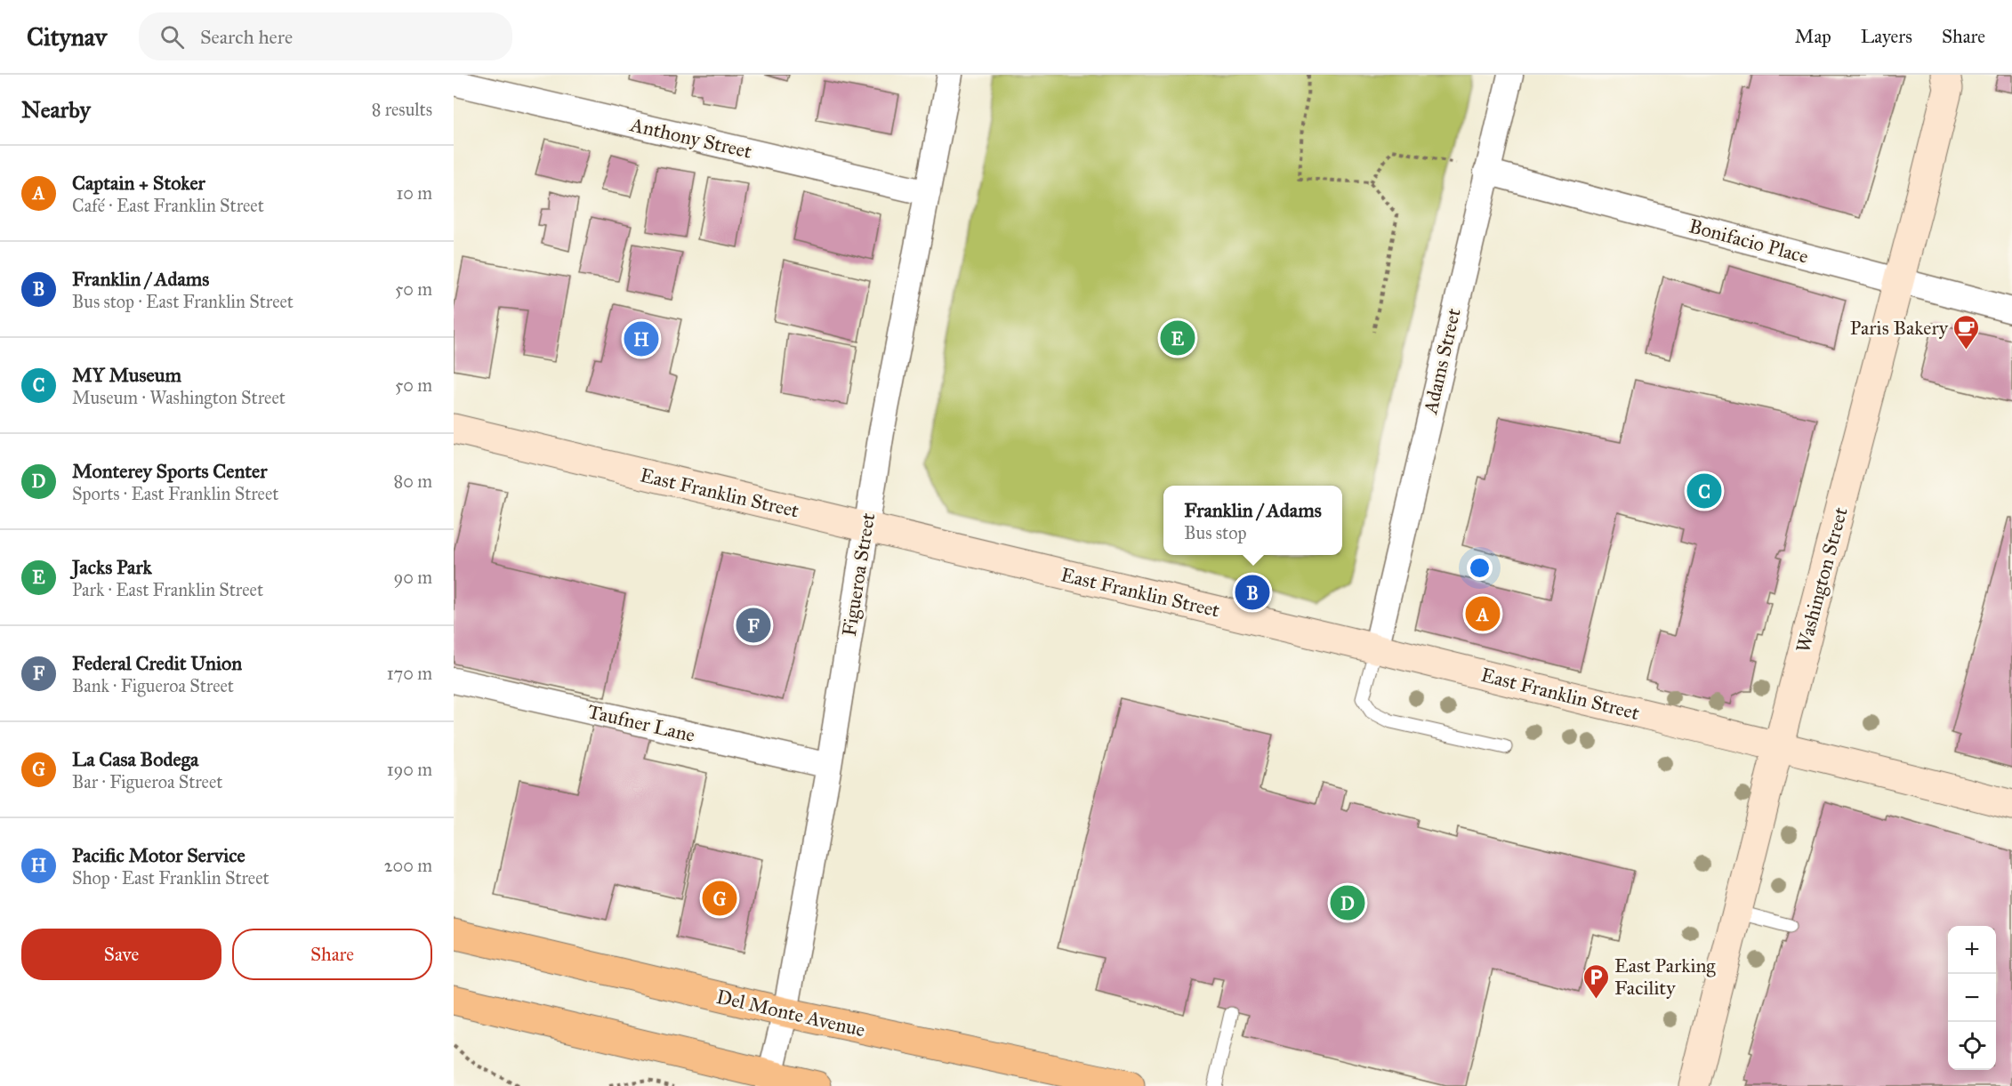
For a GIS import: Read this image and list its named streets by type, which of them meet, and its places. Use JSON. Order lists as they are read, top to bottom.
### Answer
{
  "streets": {
    "main road": ["Del Monte Avenue"],
    "street": [
      "Anthony Street",
      "Bonifacio Place",
      "Adams Street",
      "East Franklin Street",
      "Figueroa Street",
      "Washington Street",
      "Taufner Lane"
    ]
  },
  "crossings": [
    ["Anthony Street", "Figueroa Street"],
    ["Bonifacio Place", "Adams Street"],
    ["Bonifacio Place", "Washington Street"],
    ["Adams Street", "East Franklin Street"],
    ["East Franklin Street", "Figueroa Street"],
    ["East Franklin Street", "Washington Street"],
    ["Figueroa Street", "Taufner Lane"],
    ["Figueroa Street", "Del Monte Avenue"]
  ],
  "places": {
    "cafe": ["Paris Bakery"],
    "parking": ["East Parking Facility"]
  },
  "page": {
    "header": "Citynav",
    "search": "Search here",
    "nav": ["Map", "Layers", "Share"],
    "heading": ["Nearby", "8 results"],
    "list": [
      {
        "mark": "A",
        "name": "Captain + Stoker",
        "note": "Café · East Franklin Street",
        "value": "10 m"
      },
      {
        "mark": "B",
        "name": "Franklin / Adams",
        "note": "Bus stop · East Franklin Street",
        "value": "50 m"
      },
      {
        "mark": "C",
        "name": "MY Museum",
        "note": "Museum · Washington Street",
        "value": "50 m"
      },
      {
        "mark": "D",
        "name": "Monterey Sports Center",
        "note": "Sports · East Franklin Street",
        "value": "80 m"
      },
      {
        "mark": "E",
        "name": "Jacks Park",
        "note": "Park · East Franklin Street",
        "value": "90 m"
      },
      {
        "mark": "F",
        "name": "Federal Credit Union",
        "note": "Bank · Figueroa Street",
        "value": "170 m"
      },
      {
        "mark": "G",
        "name": "La Casa Bodega",
        "note": "Bar · Figueroa Street",
        "value": "190 m"
      },
      {
        "mark": "H",
        "name": "Pacific Motor Service",
        "note": "Shop · East Franklin Street",
        "value": "200 m"
      }
    ],
    "pins": [
      "E",
      "H",
      "C",
      "B",
      "A",
      "F",
      "G",
      "D"
    ],
    "popup": ["Franklin / Adams", "Bus stop"],
    "buttons": ["Save", "Share"],
    "map_buttons": ["+", "−"]
  }
}
